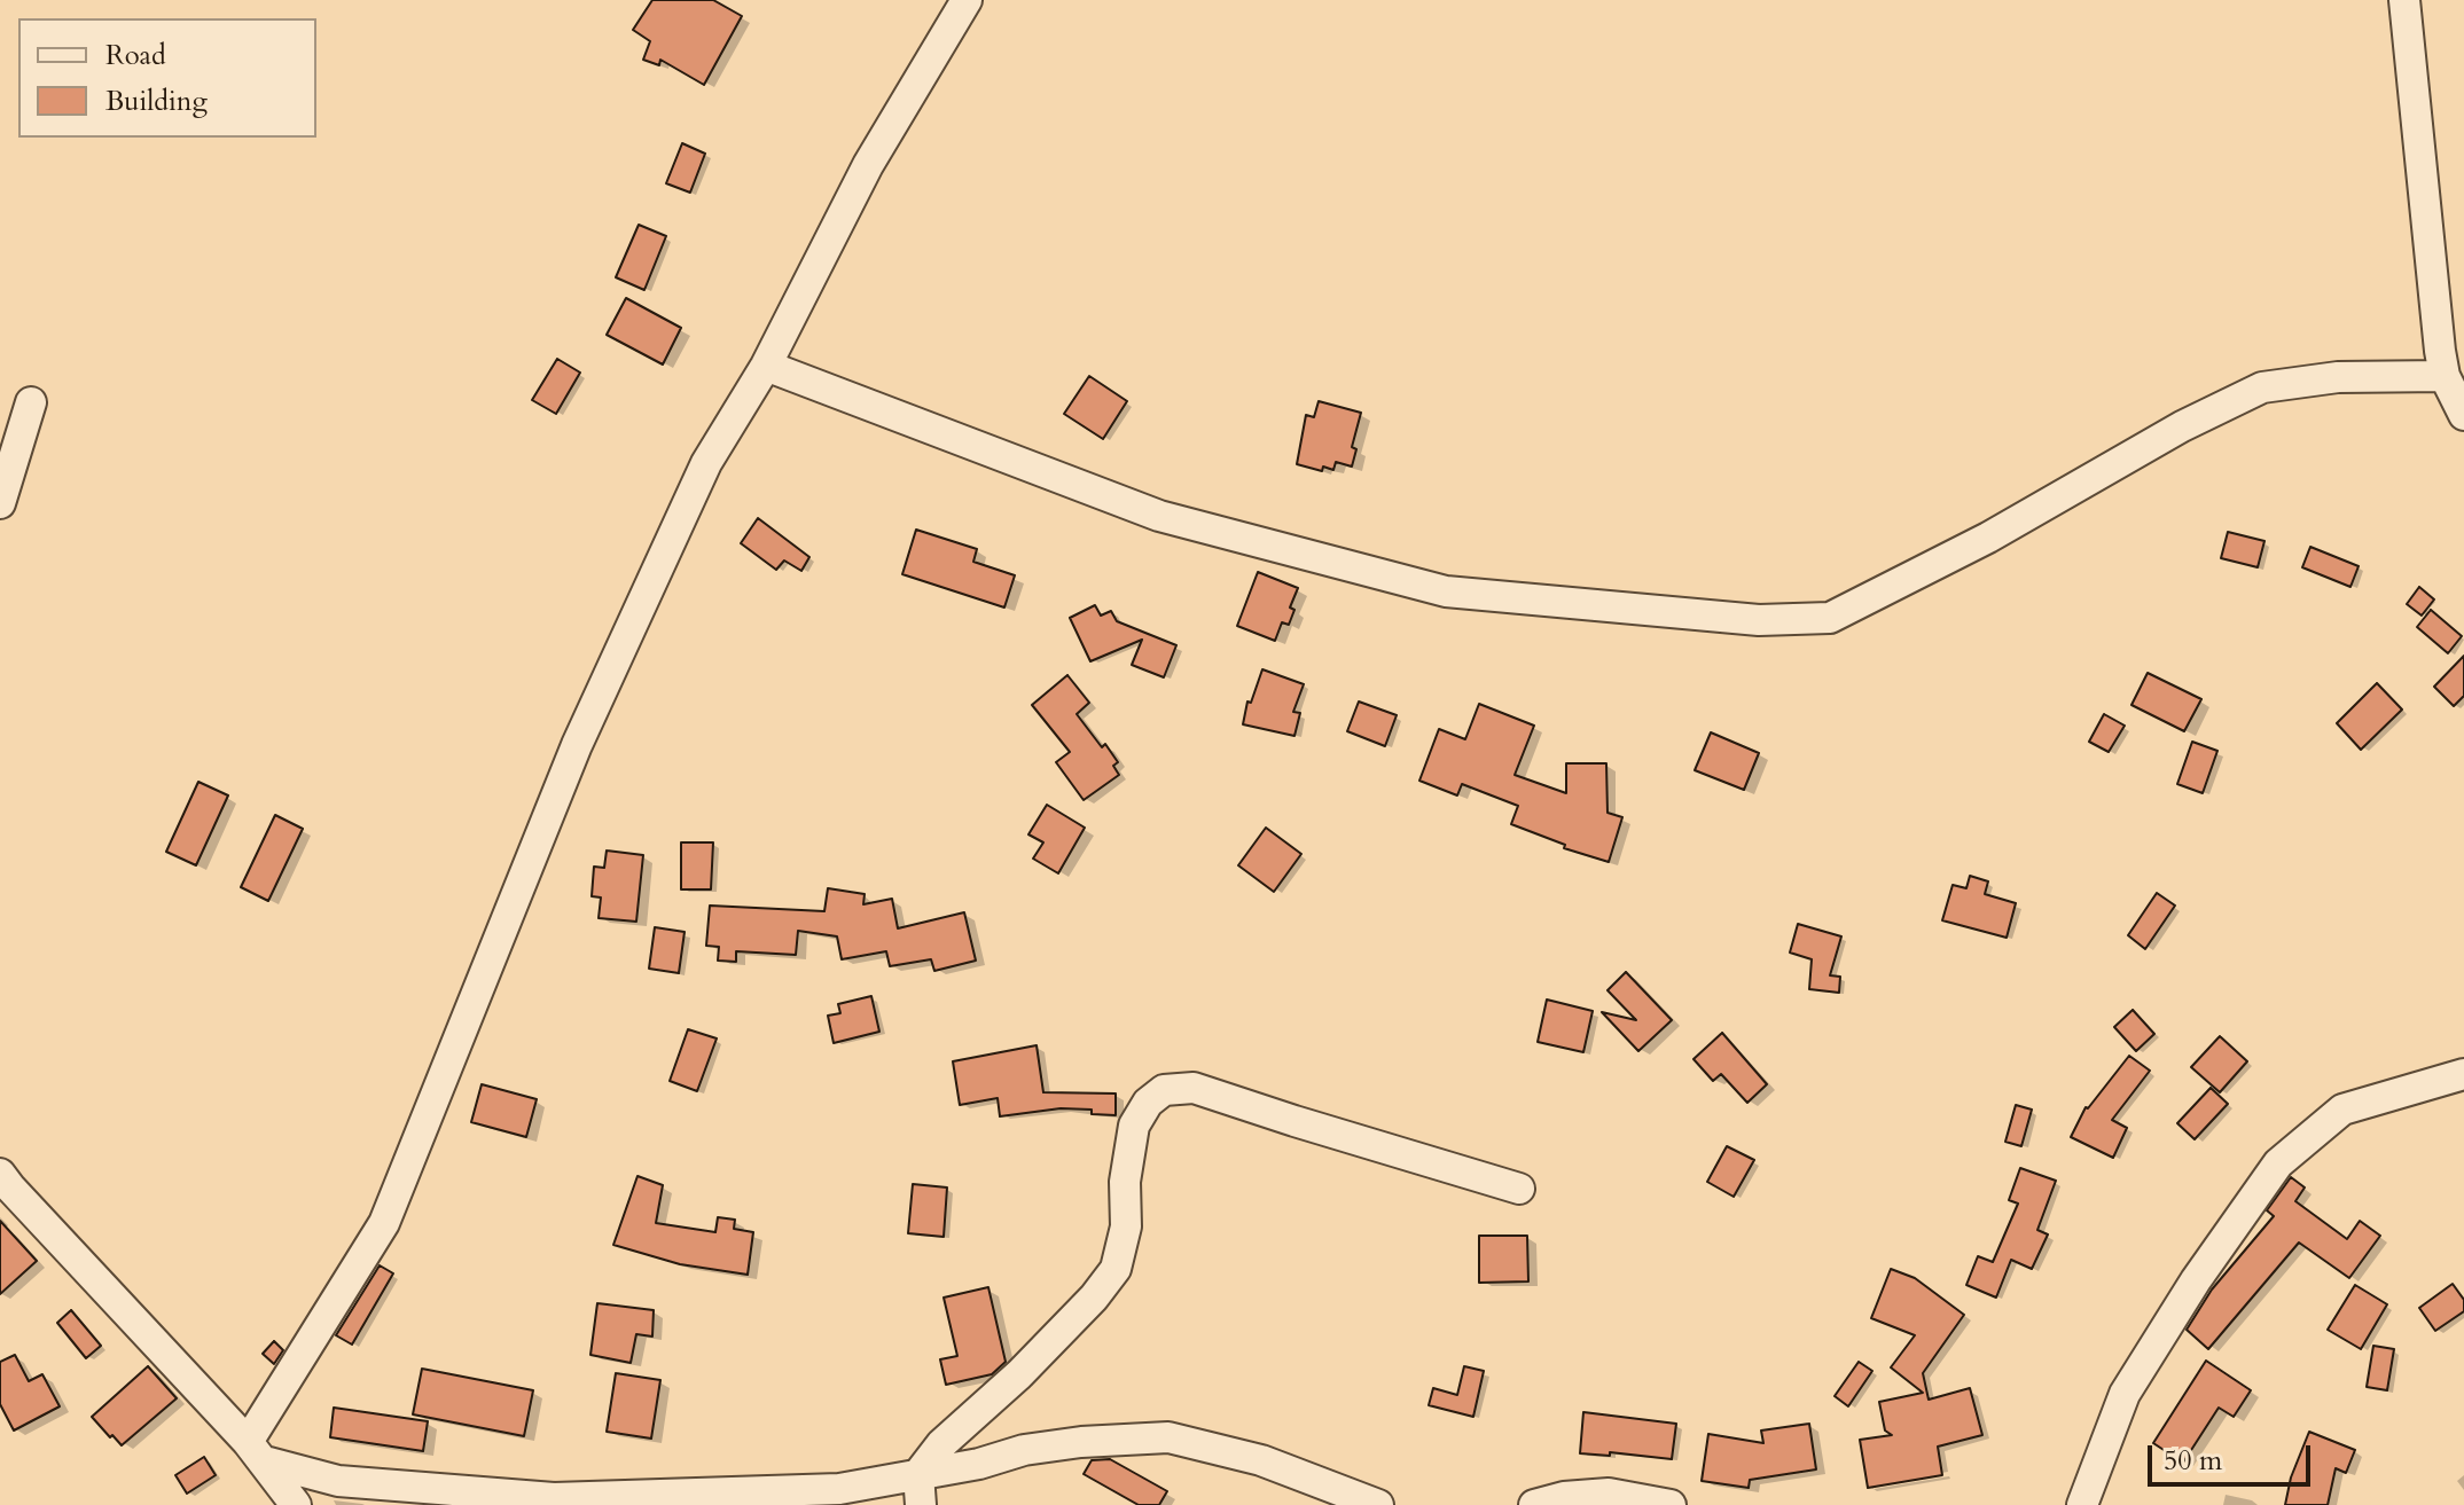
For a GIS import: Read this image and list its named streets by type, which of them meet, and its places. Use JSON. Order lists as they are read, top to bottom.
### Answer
{
  "legend": ["Road", "Building"],
  "scale_bar": "50 m"
}
